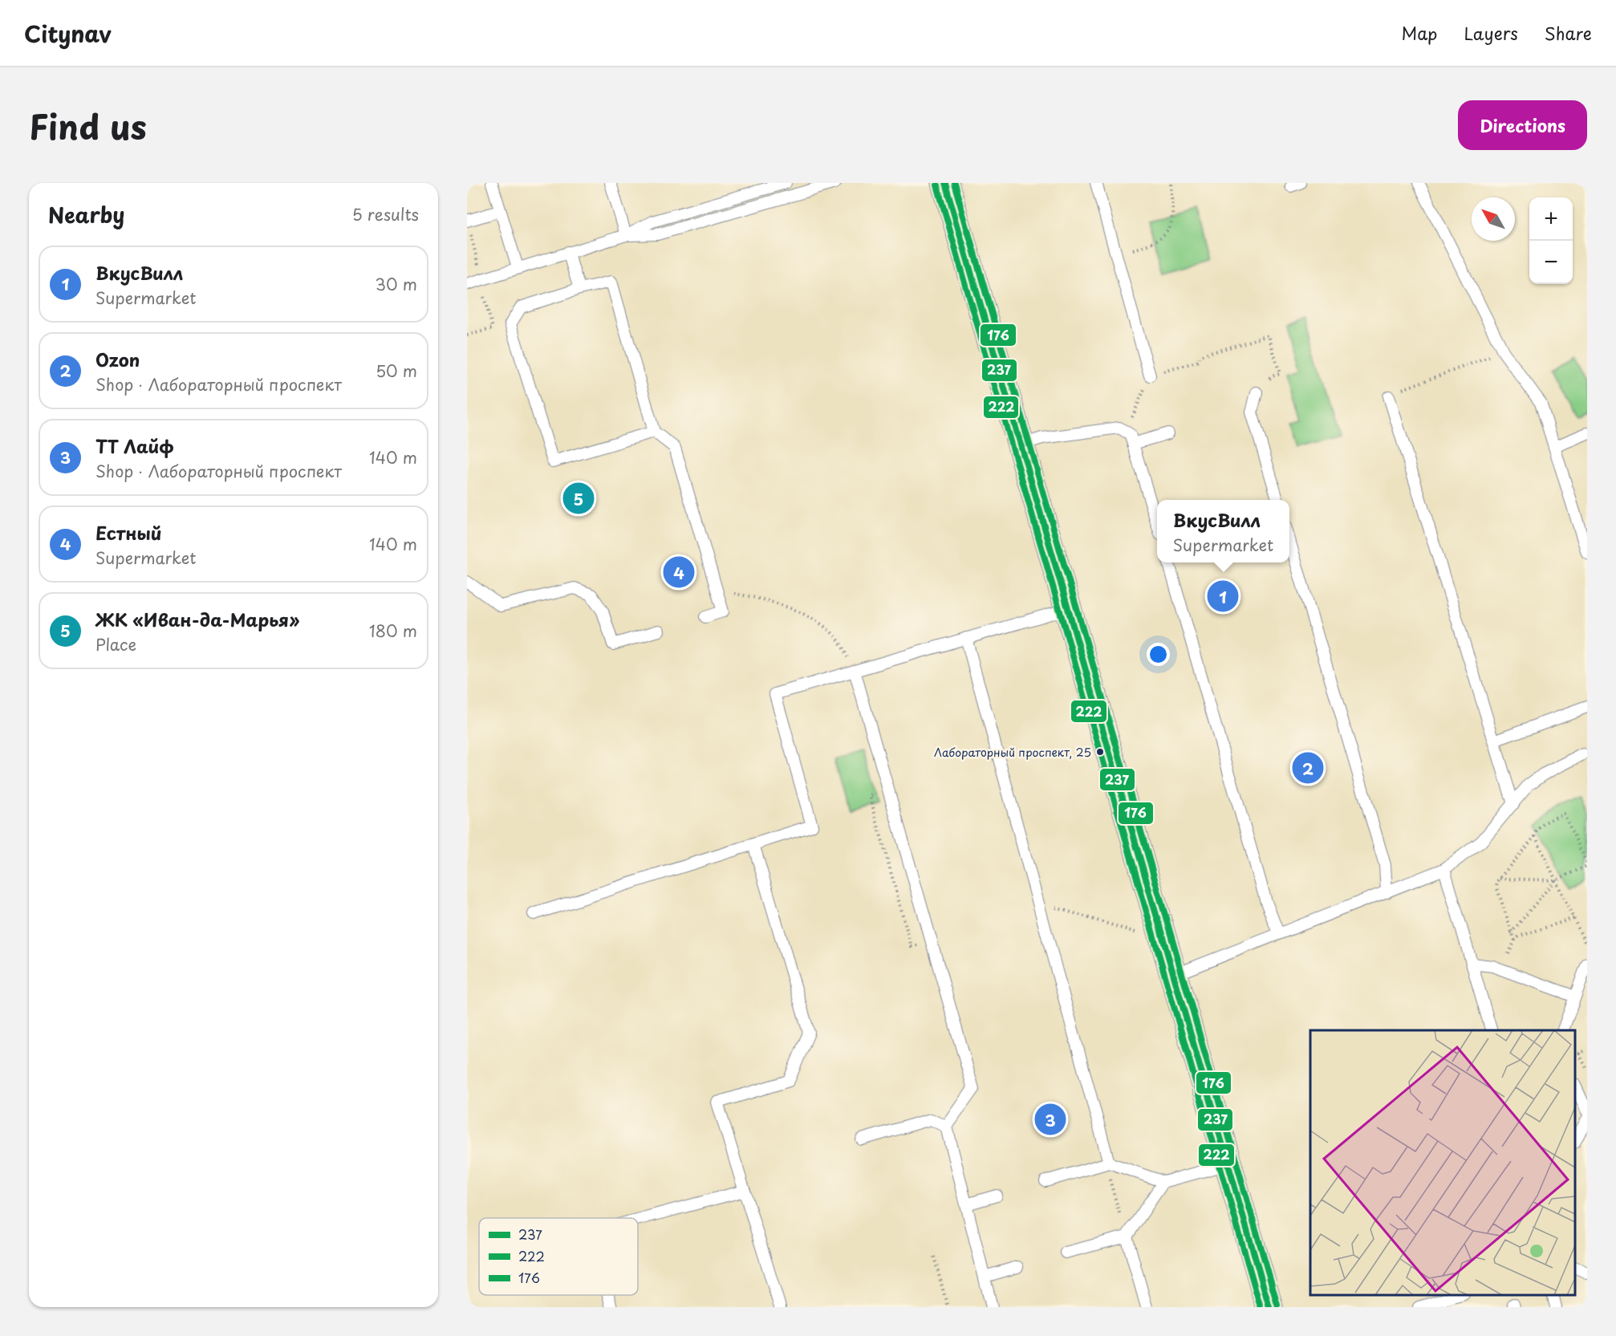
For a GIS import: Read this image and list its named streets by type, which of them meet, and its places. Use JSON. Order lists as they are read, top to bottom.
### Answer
{
  "places": ["Лабораторный проспект, 25"],
  "lines": ["transit line 237", "transit line 176", "transit line 222"],
  "legend": ["237", "222", "176"],
  "north": "top left",
  "page": {
    "header": "Citynav",
    "nav": ["Map", "Layers", "Share"],
    "title": "Find us",
    "buttons": "Directions",
    "heading": ["Nearby", "5 results"],
    "map_buttons": ["+", "−"],
    "list": [
      {
        "mark": "1",
        "name": "ВкусВилл",
        "note": "Supermarket",
        "value": "30 m"
      },
      {
        "mark": "2",
        "name": "Ozon",
        "note": "Shop · Лабораторный проспект",
        "value": "50 m"
      },
      {
        "mark": "3",
        "name": "ТТ Лайф",
        "note": "Shop · Лабораторный проспект",
        "value": "140 m"
      },
      {
        "mark": "4",
        "name": "Естный",
        "note": "Supermarket",
        "value": "140 m"
      },
      {
        "mark": "5",
        "name": "ЖК «Иван-да-Марья»",
        "note": "Place",
        "value": "180 m"
      }
    ],
    "pins": [
      "5",
      "4",
      "1",
      "2",
      "3"
    ],
    "popup": ["ВкусВилл", "Supermarket"]
  }
}
